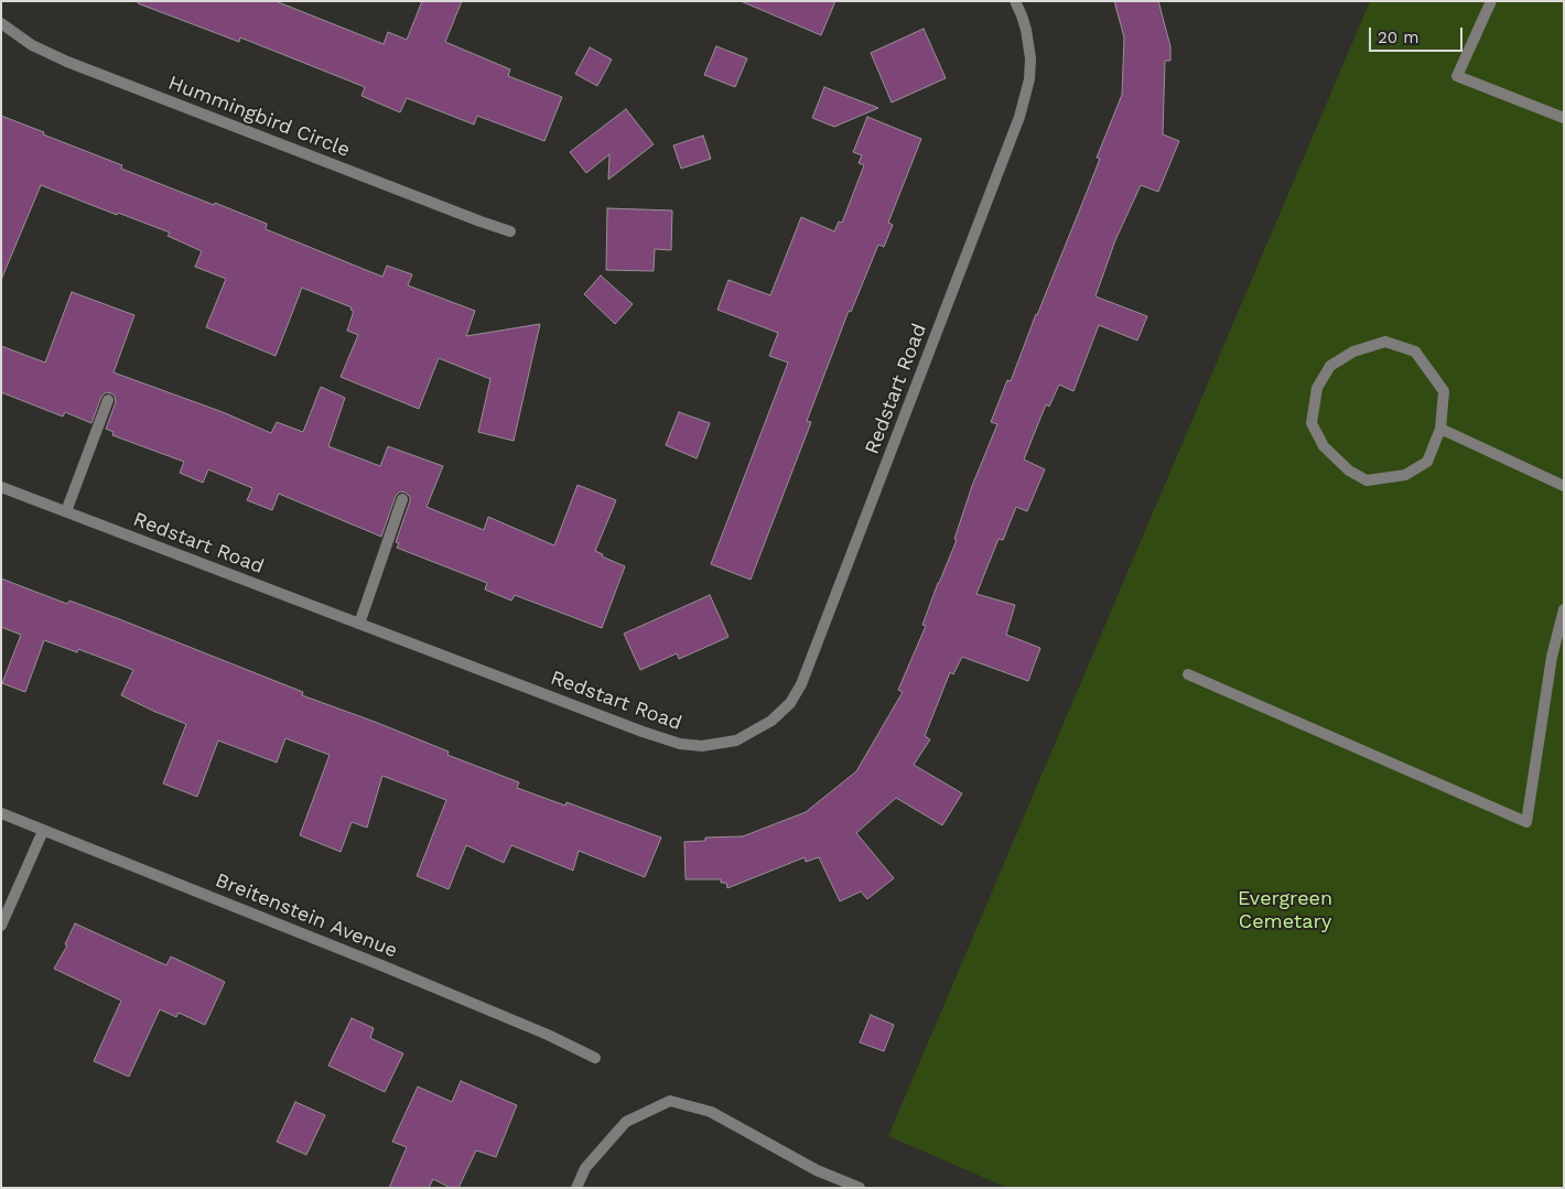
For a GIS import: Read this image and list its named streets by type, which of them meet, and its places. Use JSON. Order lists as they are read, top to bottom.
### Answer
{
  "streets": {
    "street": ["Hummingbird Circle", "Redstart Road", "Breitenstein Avenue"]
  },
  "parks": ["Evergreen Cemetary"],
  "scale_bar": "20 m"
}
